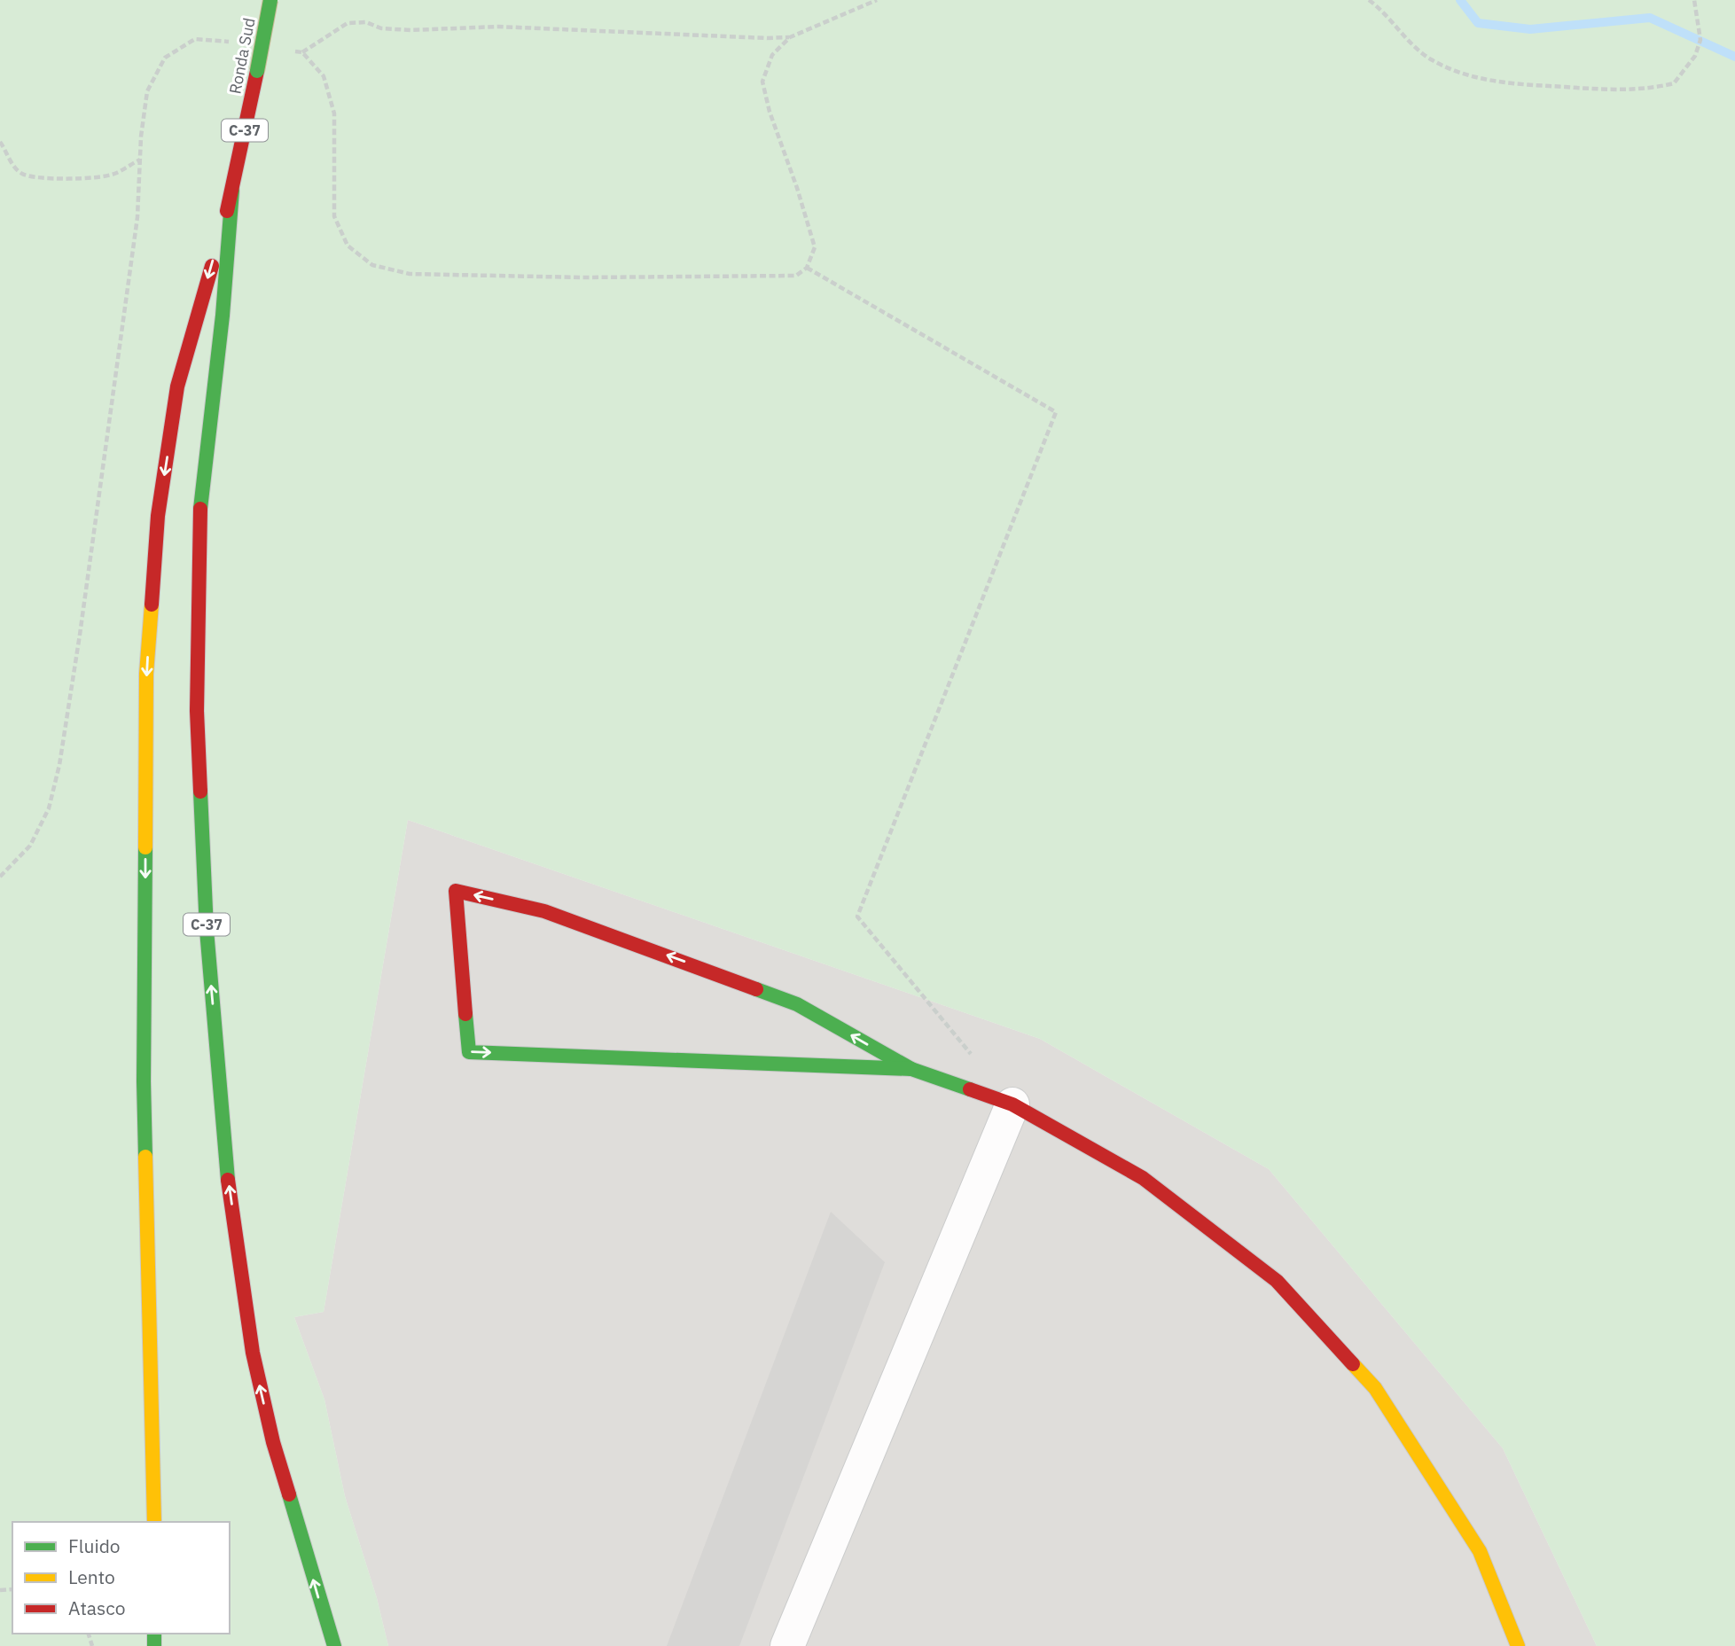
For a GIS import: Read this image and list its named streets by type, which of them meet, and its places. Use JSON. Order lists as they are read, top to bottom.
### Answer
{
  "streets": {
    "main road": ["Ronda Sud", "C-37"]
  },
  "crossings": [
    ["Ronda Sud", "C-37"]
  ],
  "legend": ["Fluido", "Lento", "Atasco"]
}
